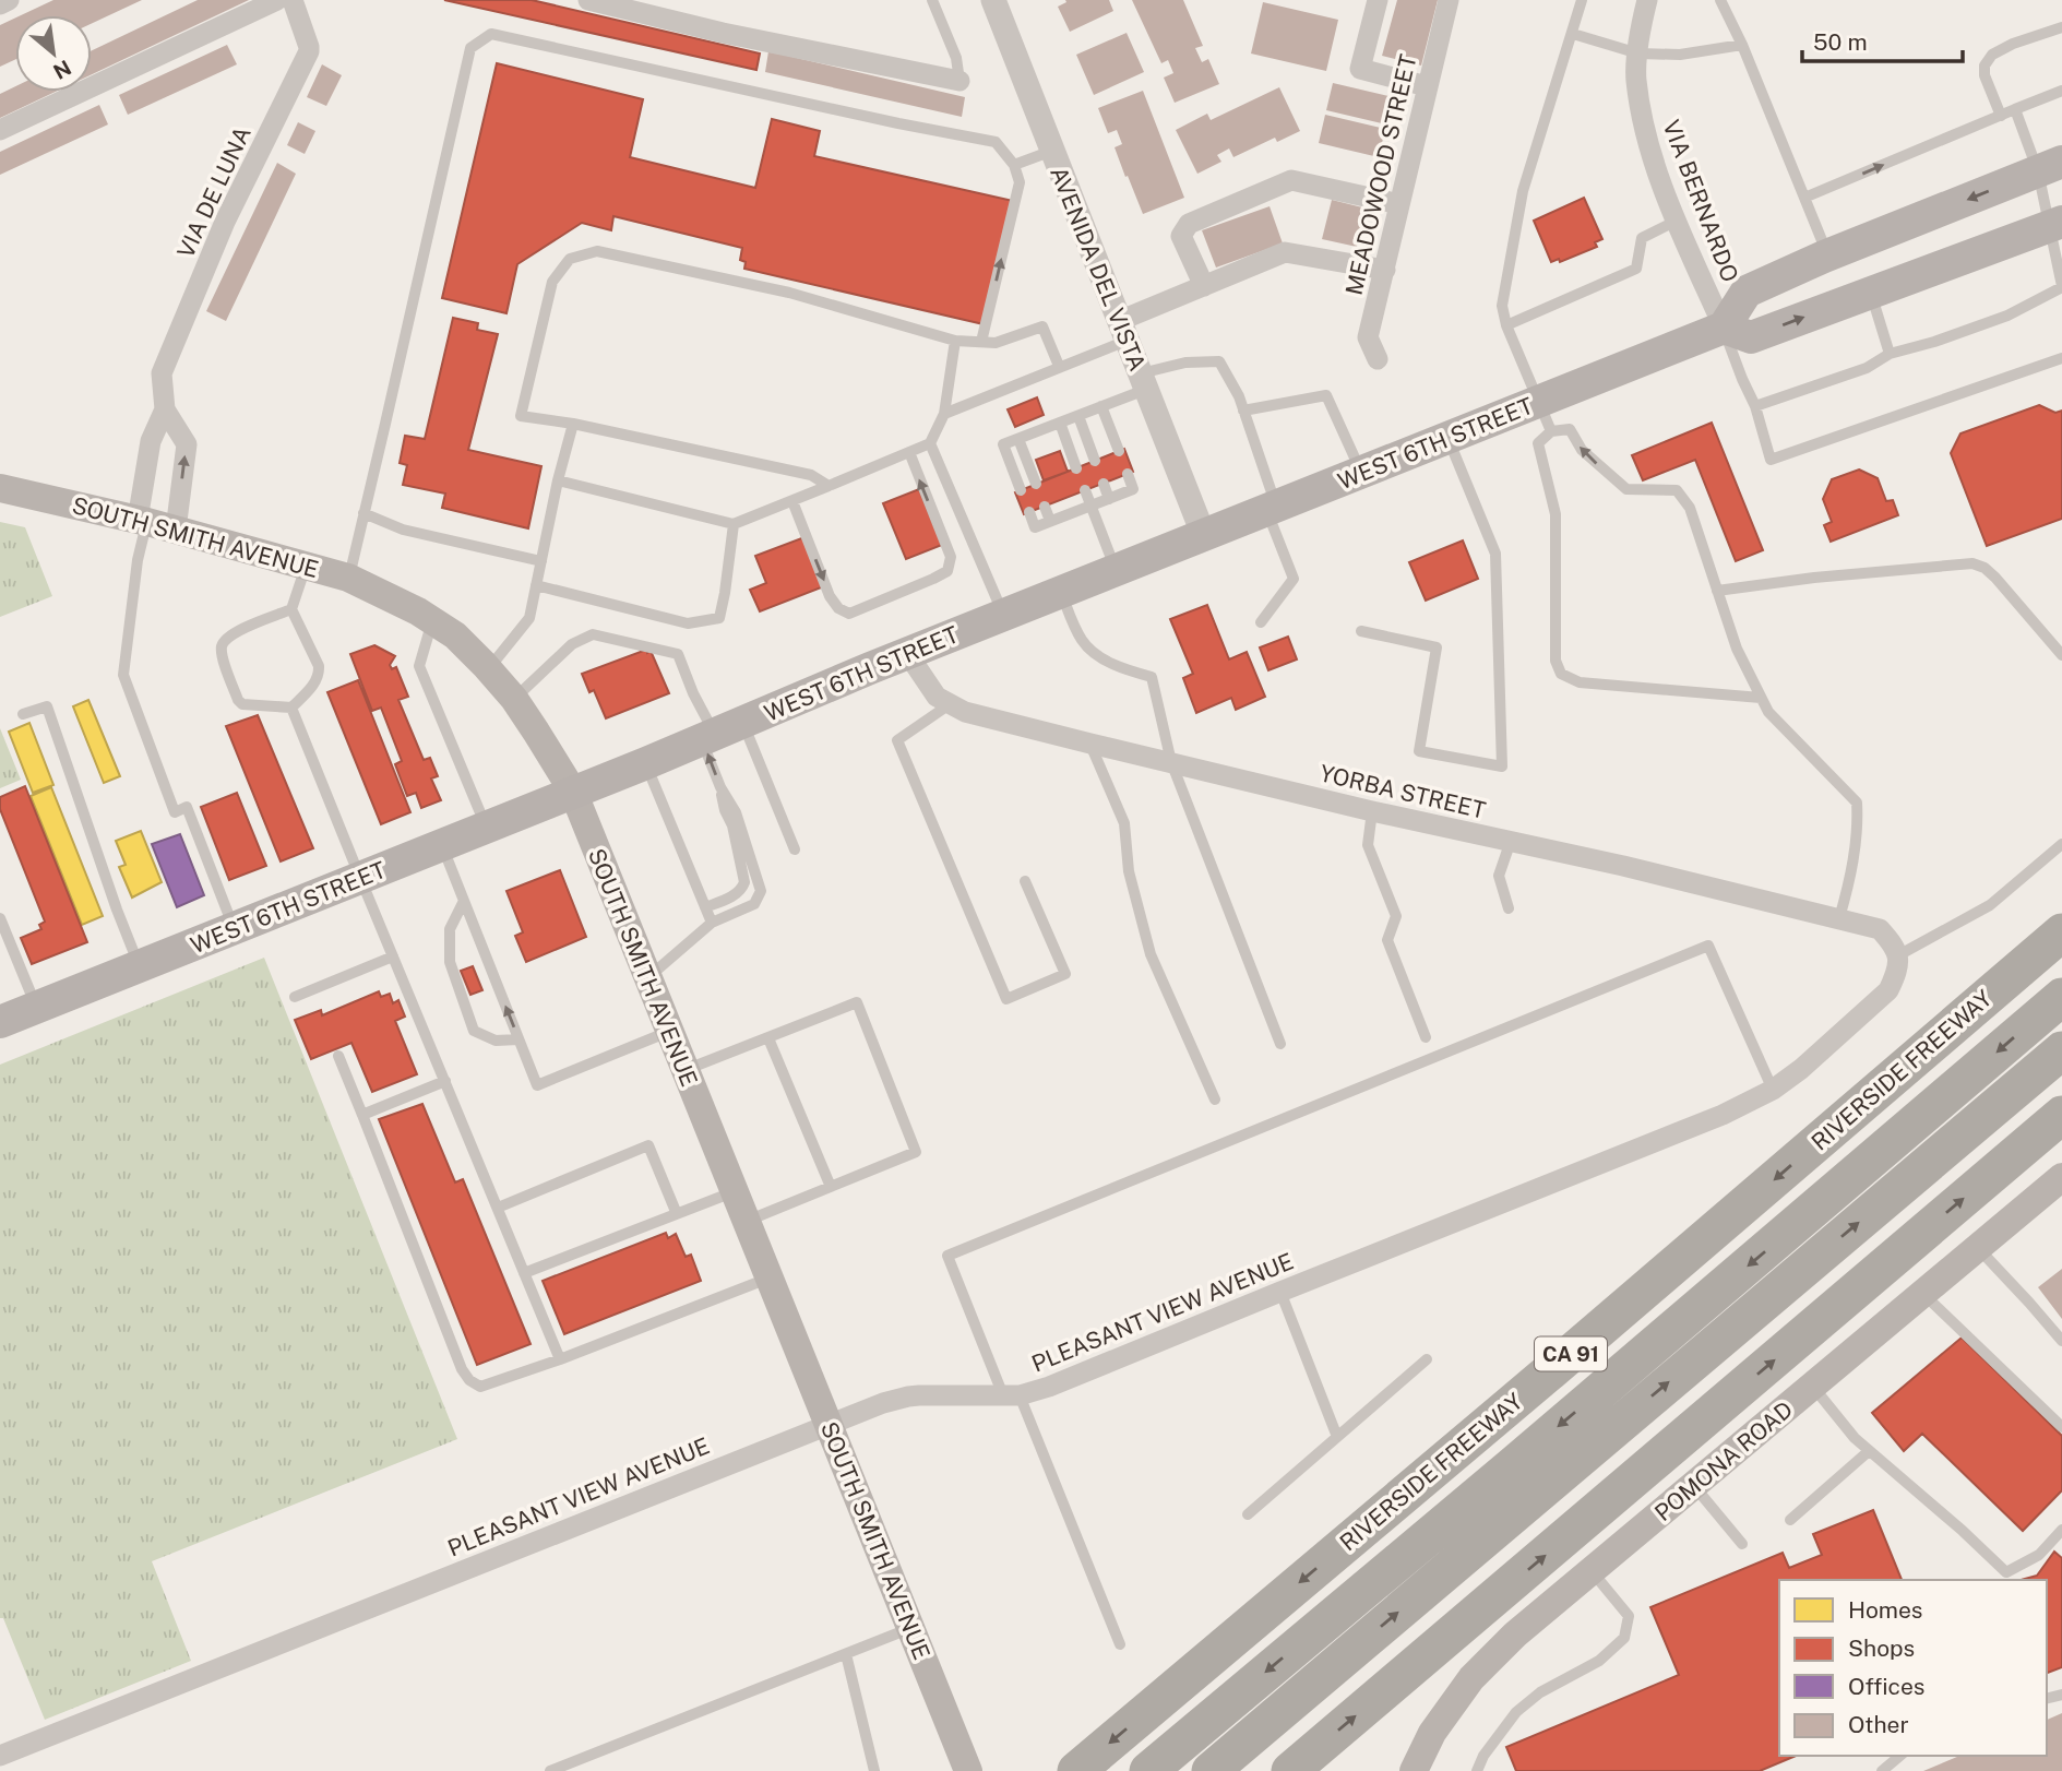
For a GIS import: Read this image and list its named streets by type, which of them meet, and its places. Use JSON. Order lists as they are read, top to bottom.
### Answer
{
  "streets": {
    "highway": ["RIVERSIDE FREEWAY", "CA 91"],
    "main road": ["WEST 6TH STREET", "SOUTH SMITH AVENUE", "POMONA ROAD"],
    "street": [
      "MEADOWOOD STREET",
      "VIA DE LUNA",
      "VIA BERNARDO",
      "AVENIDA DEL VISTA",
      "YORBA STREET",
      "PLEASANT VIEW AVENUE"
    ]
  },
  "crossings": [
    ["VIA DE LUNA", "SOUTH SMITH AVENUE"],
    ["VIA BERNARDO", "WEST 6TH STREET"],
    ["AVENIDA DEL VISTA", "WEST 6TH STREET"],
    ["WEST 6TH STREET", "SOUTH SMITH AVENUE"],
    ["WEST 6TH STREET", "YORBA STREET"],
    ["SOUTH SMITH AVENUE", "PLEASANT VIEW AVENUE"],
    ["YORBA STREET", "PLEASANT VIEW AVENUE"]
  ],
  "legend": [
    "Homes",
    "Shops",
    "Offices",
    "Other"
  ],
  "scale_bar": "50 m",
  "north": "bottom right"
}
